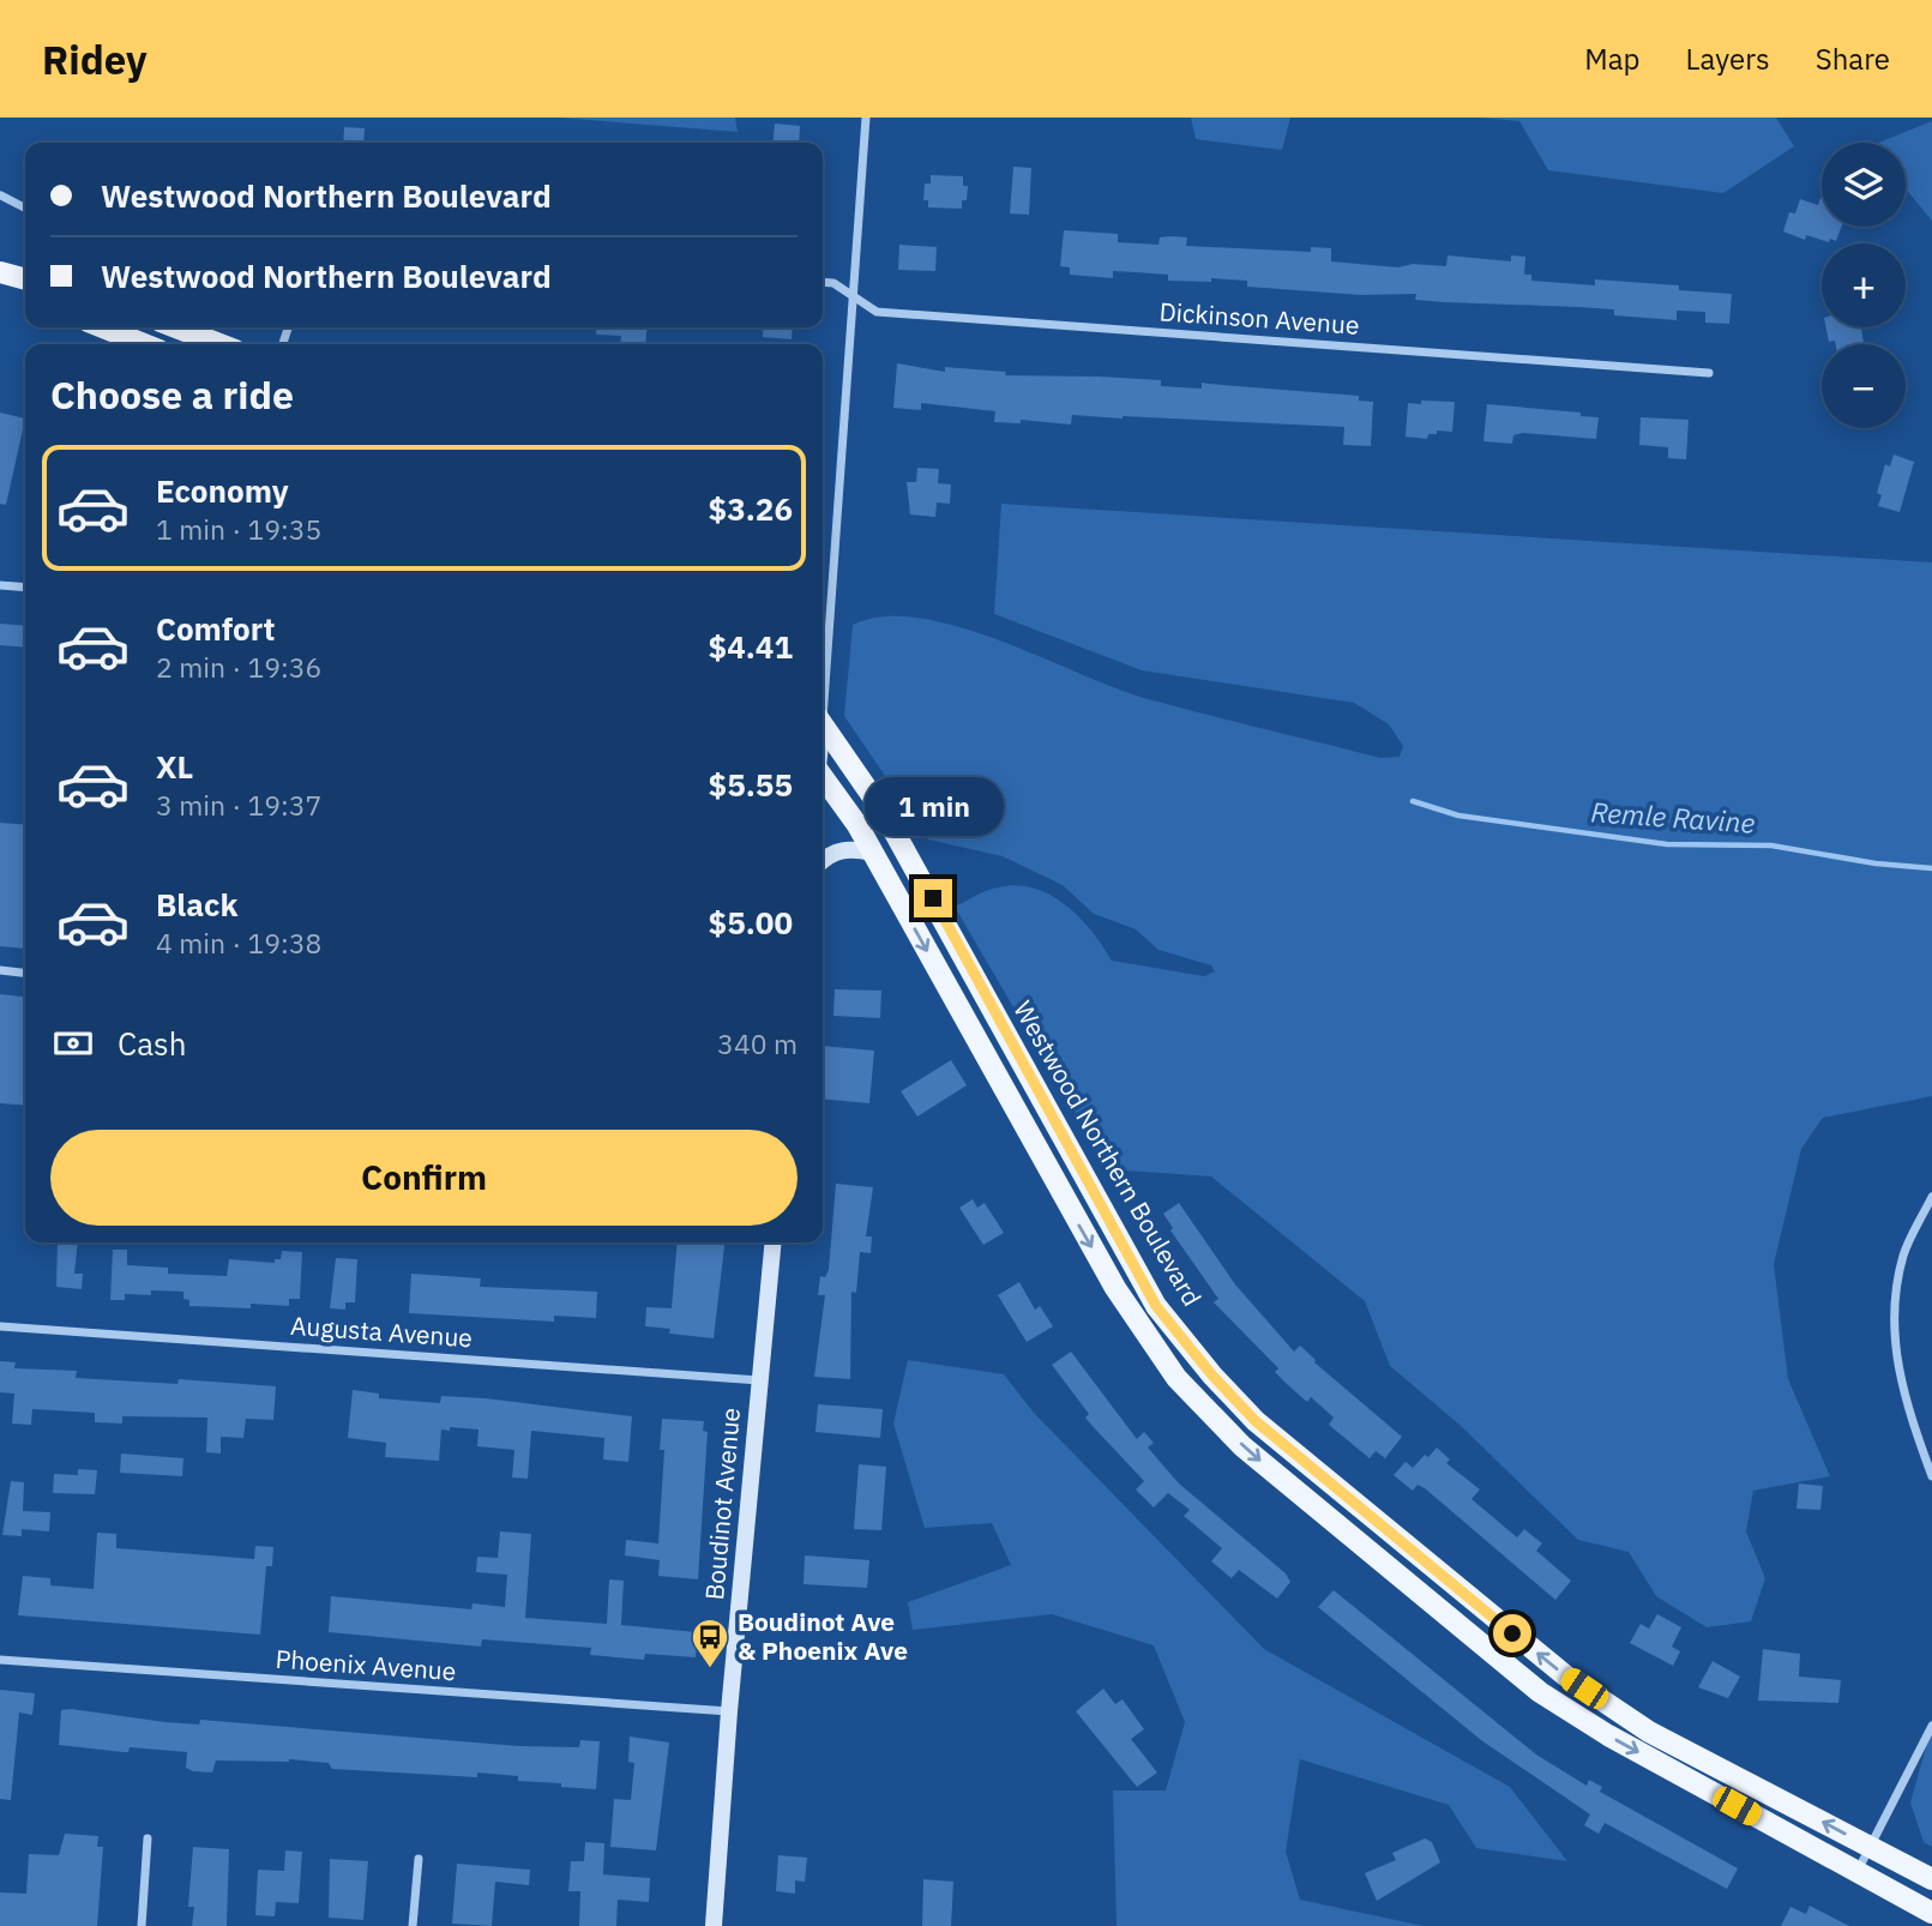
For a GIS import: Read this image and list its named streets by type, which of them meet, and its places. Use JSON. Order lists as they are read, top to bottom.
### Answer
{
  "streets": {
    "main road": ["Westwood Northern Boulevard"],
    "street": [
      "Dickinson Avenue",
      "Augusta Avenue",
      "Boudinot Avenue",
      "Phoenix Avenue"
    ]
  },
  "crossings": [
    ["Augusta Avenue", "Boudinot Avenue"],
    ["Boudinot Avenue", "Phoenix Avenue"]
  ],
  "water": ["Remle Ravine"],
  "places": {
    "bus stop": ["Boudinot Ave & Phoenix Ave"]
  },
  "page": {
    "header": "Ridey",
    "nav": ["Map", "Layers", "Share"],
    "map_buttons": ["+", "−"],
    "banner": ["Westwood Northern Boulevard", "Westwood Northern Boulevard"],
    "heading": "Choose a ride",
    "list": [
      {
        "name": "Economy",
        "note": "1 min · 19:35",
        "value": "$3.26"
      },
      {
        "name": "Comfort",
        "note": "2 min · 19:36",
        "value": "$4.41"
      },
      {
        "name": "XL",
        "note": "3 min · 19:37",
        "value": "$5.55"
      },
      {
        "name": "Black",
        "note": "4 min · 19:38",
        "value": "$5.00"
      }
    ],
    "bubble": "1 min",
    "pay": ["Cash", "340 m"],
    "buttons": "Confirm"
  }
}
